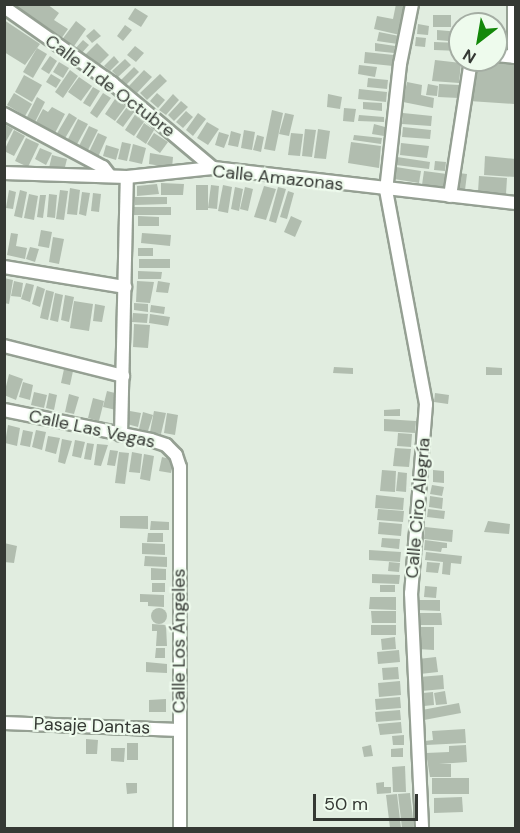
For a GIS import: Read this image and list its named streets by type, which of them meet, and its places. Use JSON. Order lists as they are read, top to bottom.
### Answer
{
  "streets": {
    "street": [
      "Calle 11 de Octubre",
      "Calle Amazonas",
      "Calle Las Vegas",
      "Calle Ciro Alegría",
      "Calle Los Ángeles",
      "Pasaje Dantas"
    ]
  },
  "crossings": [
    ["Calle 11 de Octubre", "Calle Amazonas"],
    ["Calle Amazonas", "Calle Ciro Alegría"],
    ["Calle Las Vegas", "Calle Los Ángeles"],
    ["Calle Los Ángeles", "Pasaje Dantas"]
  ],
  "scale_bar": "50 m",
  "north": "bottom left"
}
